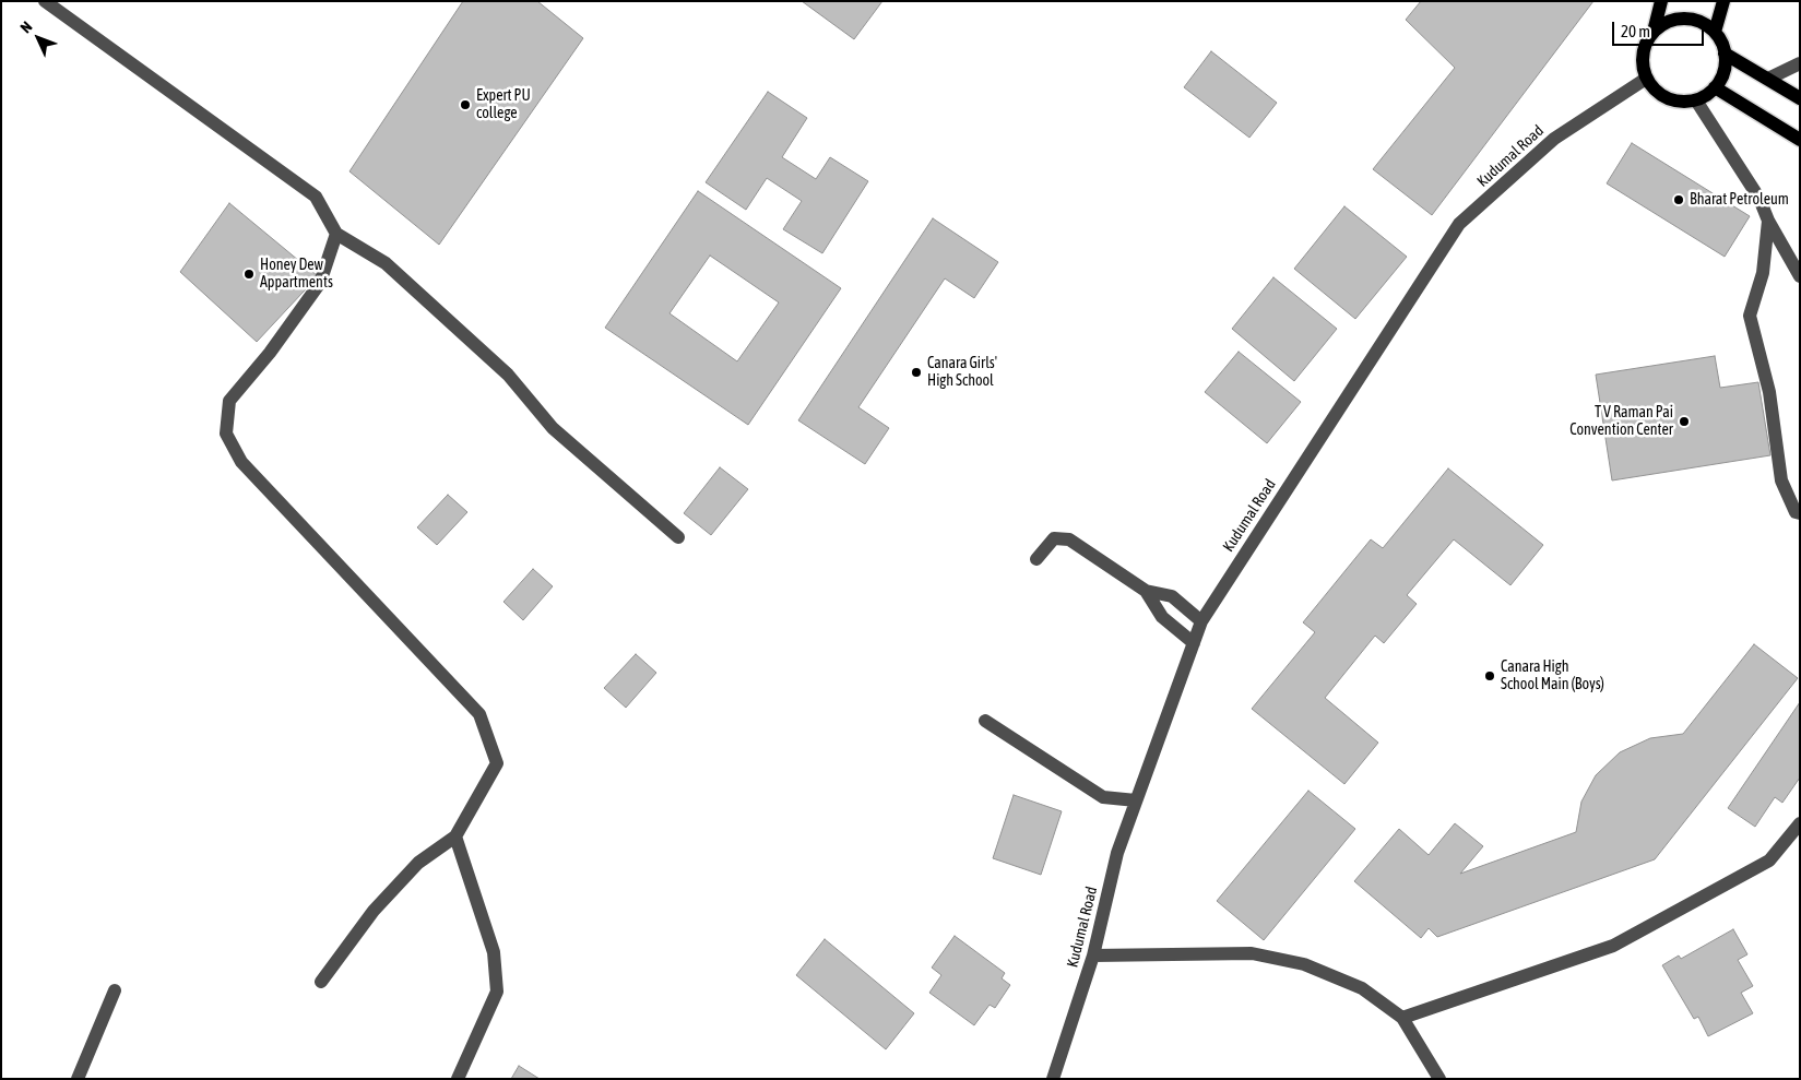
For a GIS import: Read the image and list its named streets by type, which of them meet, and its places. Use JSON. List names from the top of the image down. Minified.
{"streets":{"street":["Kudumal Road"]},"places":["Expert PU college","Bharat Petroleum","Honey Dew Appartments","Canara Girls' High School","T V Raman Pai Convention Center","Canara High School Main (Boys)"],"scale_bar":"20 m","north":"top left"}
